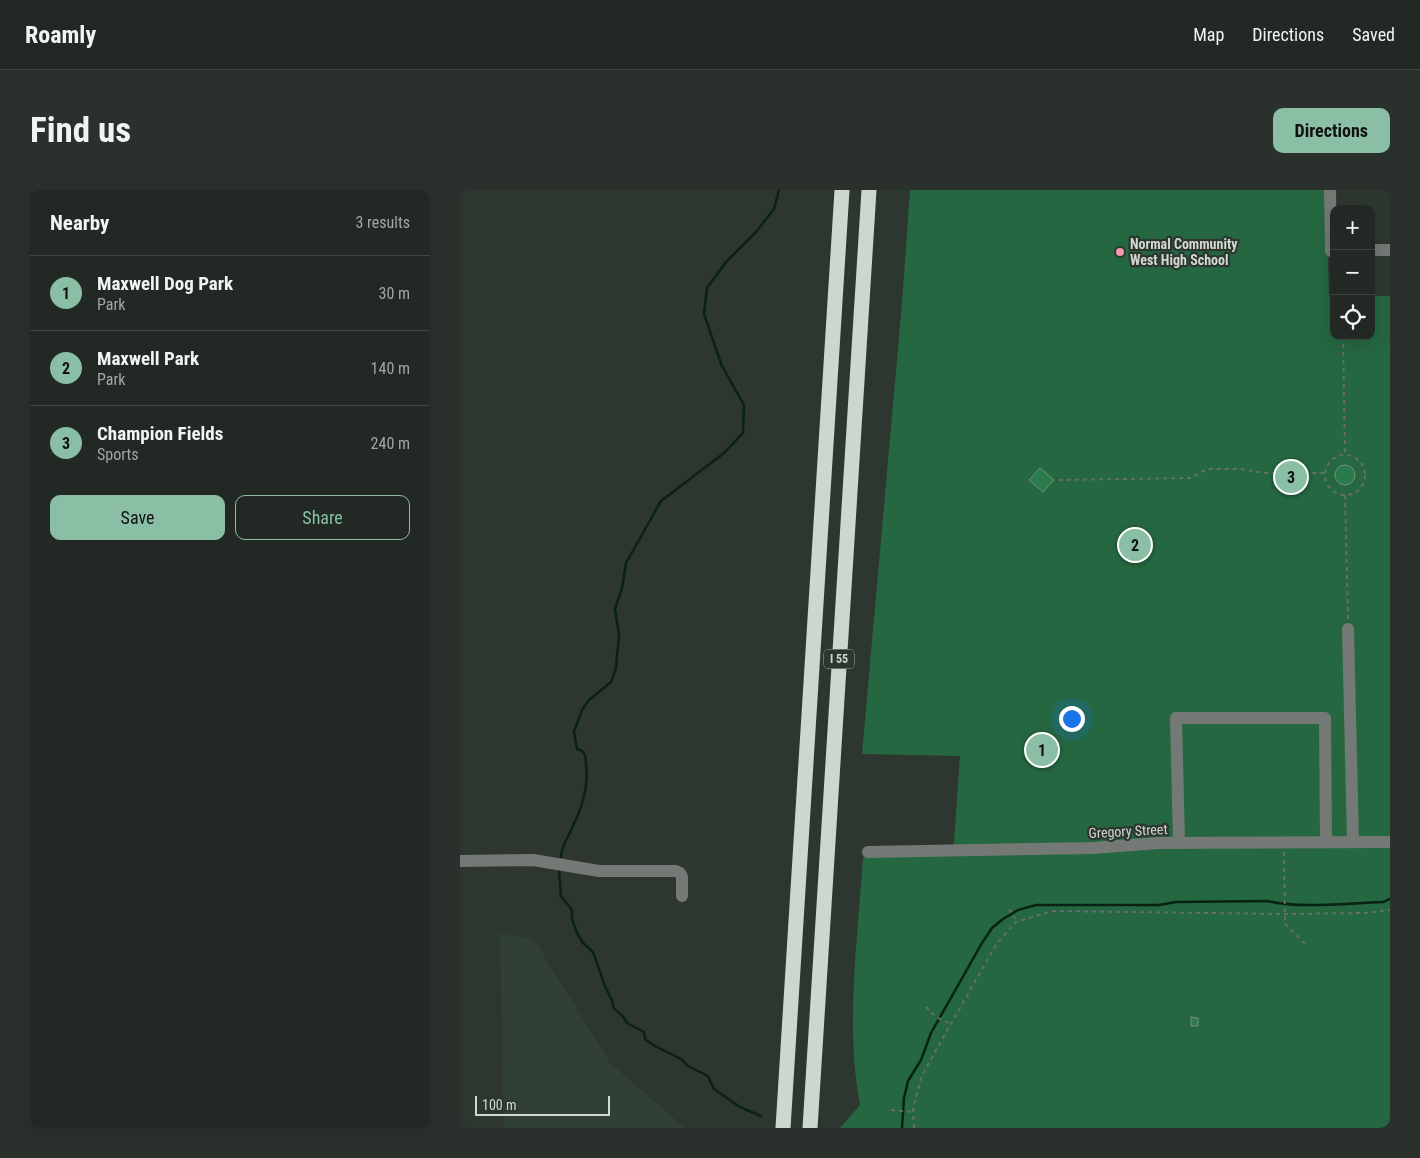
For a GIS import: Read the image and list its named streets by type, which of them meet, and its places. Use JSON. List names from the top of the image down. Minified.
{"streets":{"highway":["I 55"],"street":["Gregory Street"]},"places":["Normal Community West High School"],"scale_bar":"100 m","page":{"header":"Roamly","nav":["Map","Directions","Saved"],"buttons":["Directions",["Save","Share"]],"title":"Find us","heading":["Nearby","3 results"],"map_buttons":["+","−"],"list":[{"mark":"1","name":"Maxwell Dog Park","note":"Park","value":"30 m"},{"mark":"2","name":"Maxwell Park","note":"Park","value":"140 m"},{"mark":"3","name":"Champion Fields","note":"Sports","value":"240 m"}],"pins":["3","2","1"],"scale":"100 m"}}
